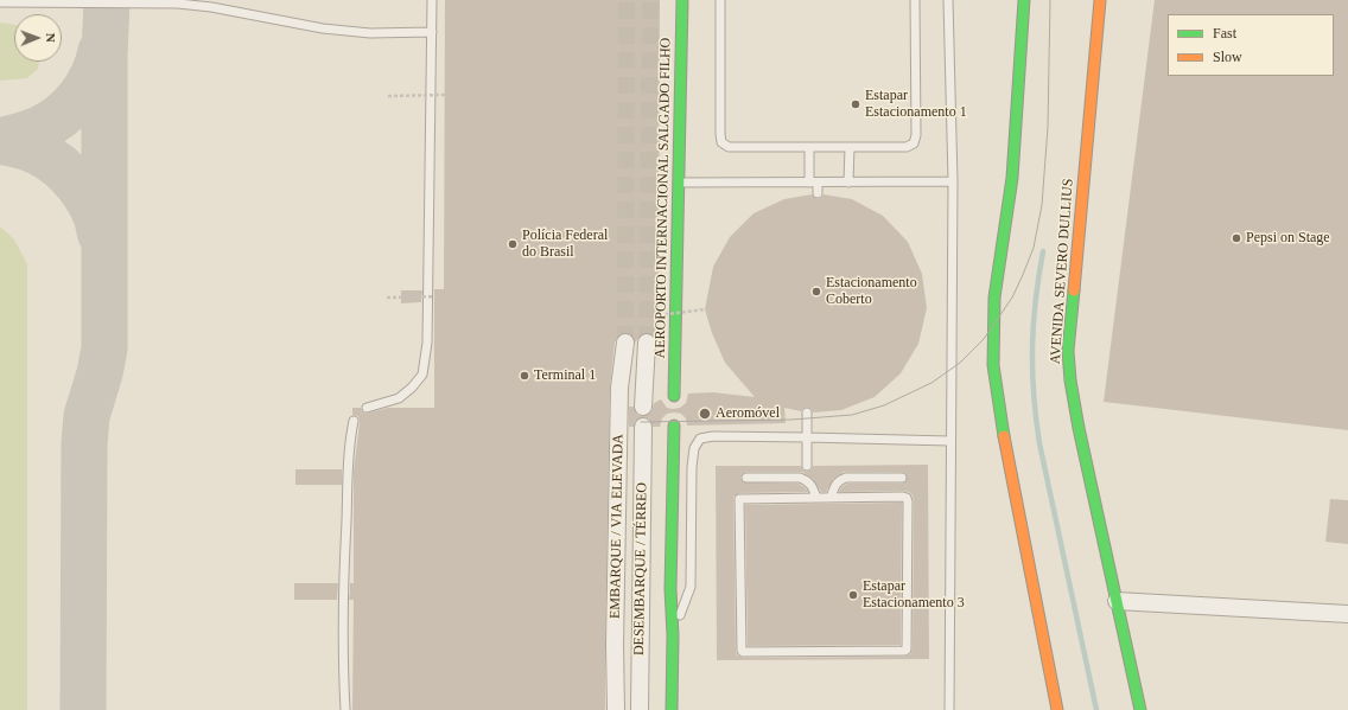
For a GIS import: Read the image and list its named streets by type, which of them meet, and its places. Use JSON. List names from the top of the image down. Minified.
{"streets":{"main road":["AEROPORTO INTERNACIONAL SALGADO FILHO","AVENIDA SEVERO DULLIUS"],"street":["EMBARQUE / VIA ELEVADA","DESEMBARQUE / TÉRREO"]},"places":["Estapar Estacionamento 1","Pepsi on Stage","Polícia Federal do Brasil","Estacionamento Coberto","Terminal 1","Aeromóvel","Estapar Estacionamento 3"],"legend":["Fast","Slow"],"north":"right"}
